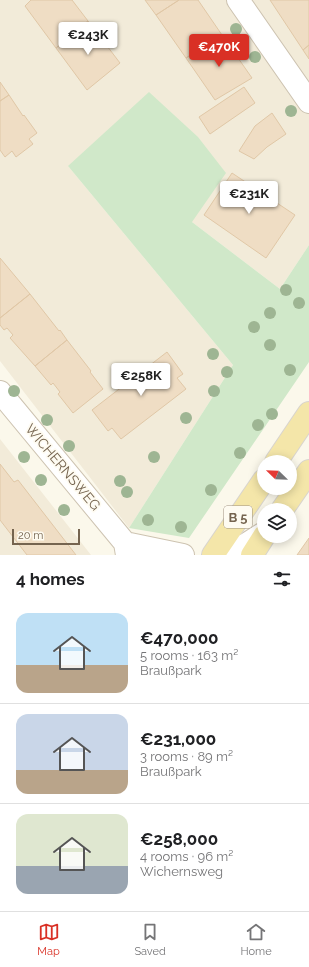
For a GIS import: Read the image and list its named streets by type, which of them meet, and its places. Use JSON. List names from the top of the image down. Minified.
{"streets":{"main road":["B 5"],"street":["WICHERNSWEG"]},"scale_bar":"20 m","north":"top left","page":{"price":["€243K","€470K","€231K","€258K"],"scale":"20 m","heading":"4 homes","list":[{"name":"€470,000","note":"5 rooms · 163 m² · Braußpark"},{"name":"€231,000","note":"3 rooms · 89 m² · Braußpark"},{"name":"€258,000","note":"4 rooms · 96 m² · Wichernsweg"}],"tabs":["Map","Saved","Home"]}}
